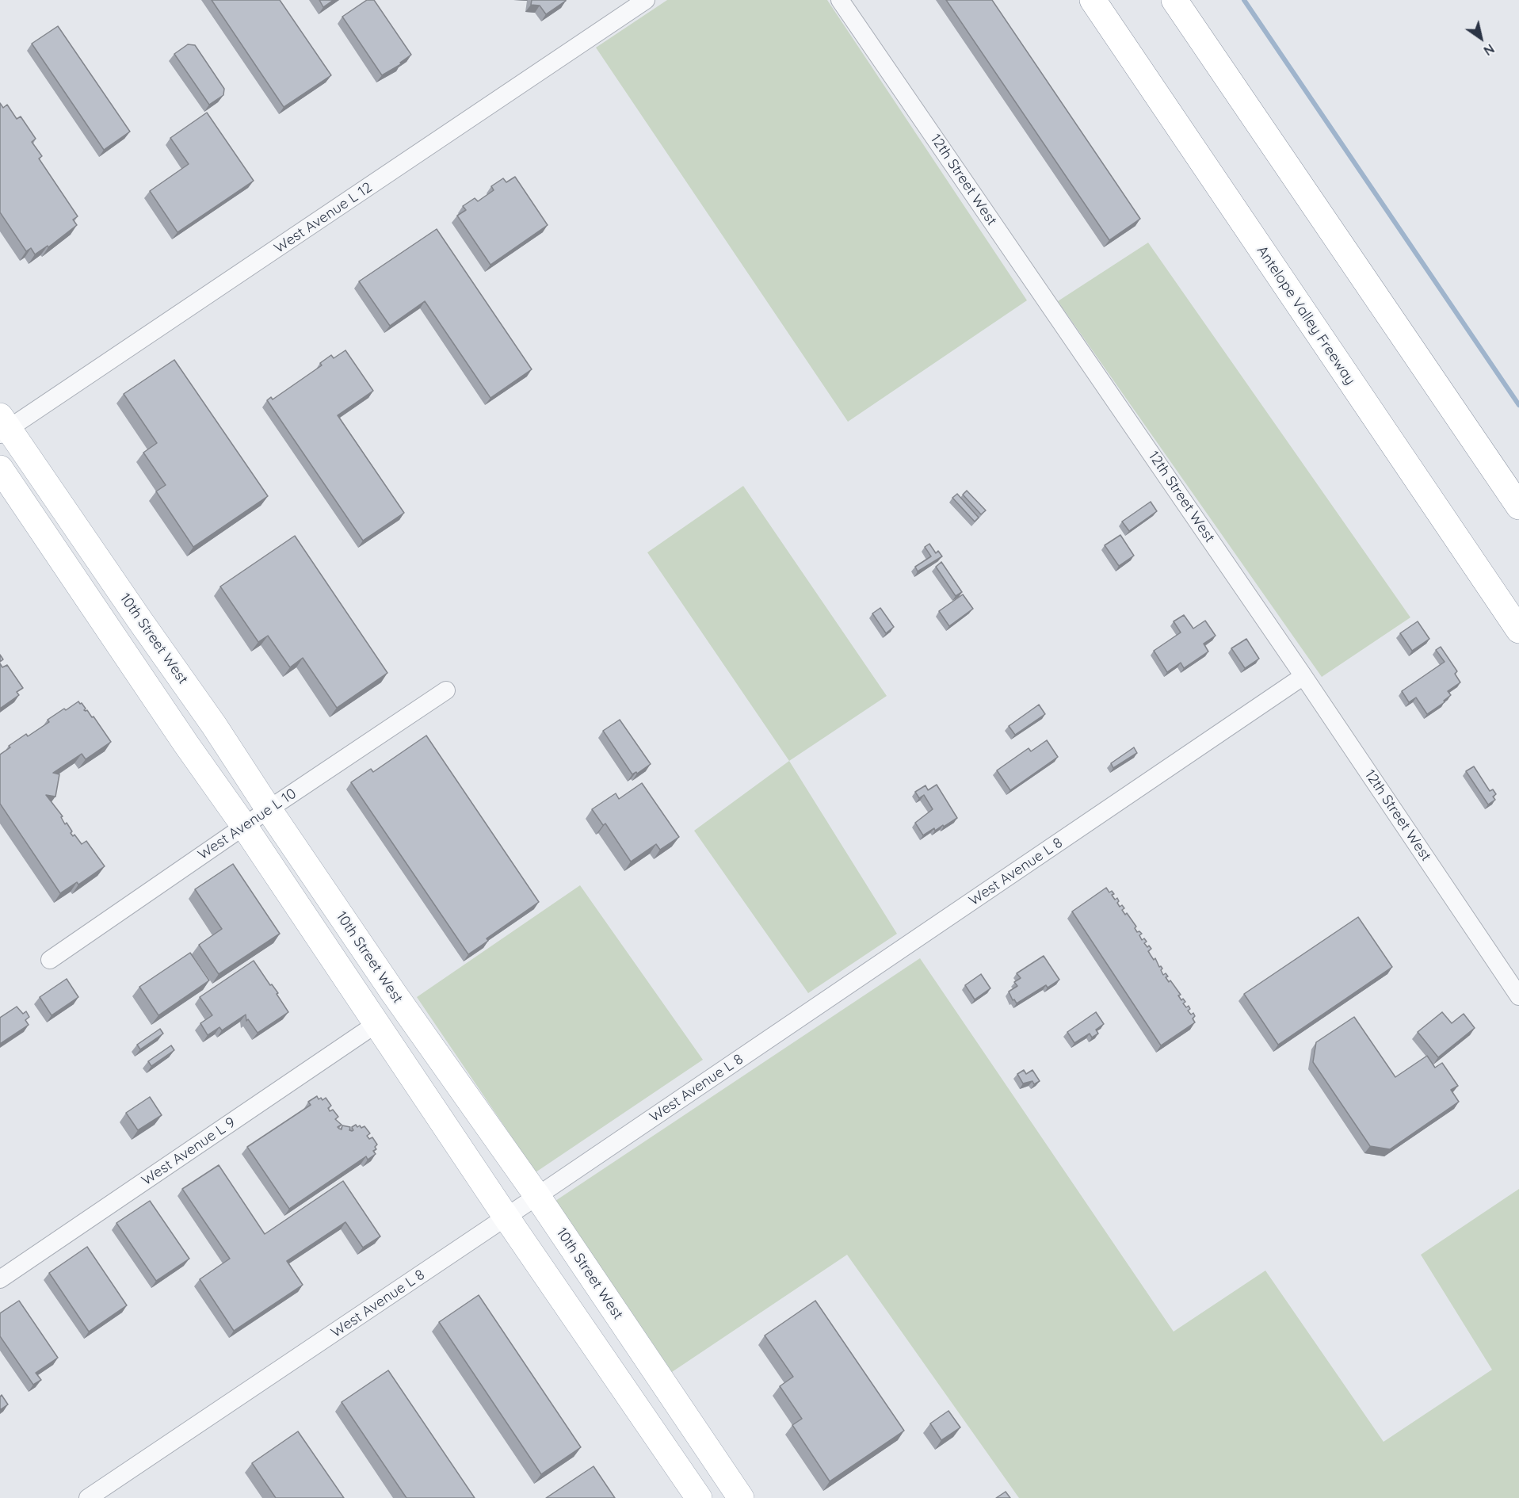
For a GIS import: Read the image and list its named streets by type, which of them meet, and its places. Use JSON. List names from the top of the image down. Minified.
{"streets":{"main road":["Antelope Valley Freeway","10th Street West"],"street":["12th Street West","West Avenue L 12","West Avenue L 10","West Avenue L 8","West Avenue L 9"]},"crossings":[["12th Street West","West Avenue L 8"],["West Avenue L 12","10th Street West"],["10th Street West","West Avenue L 10"],["10th Street West","West Avenue L 8"]],"north":"bottom right"}
